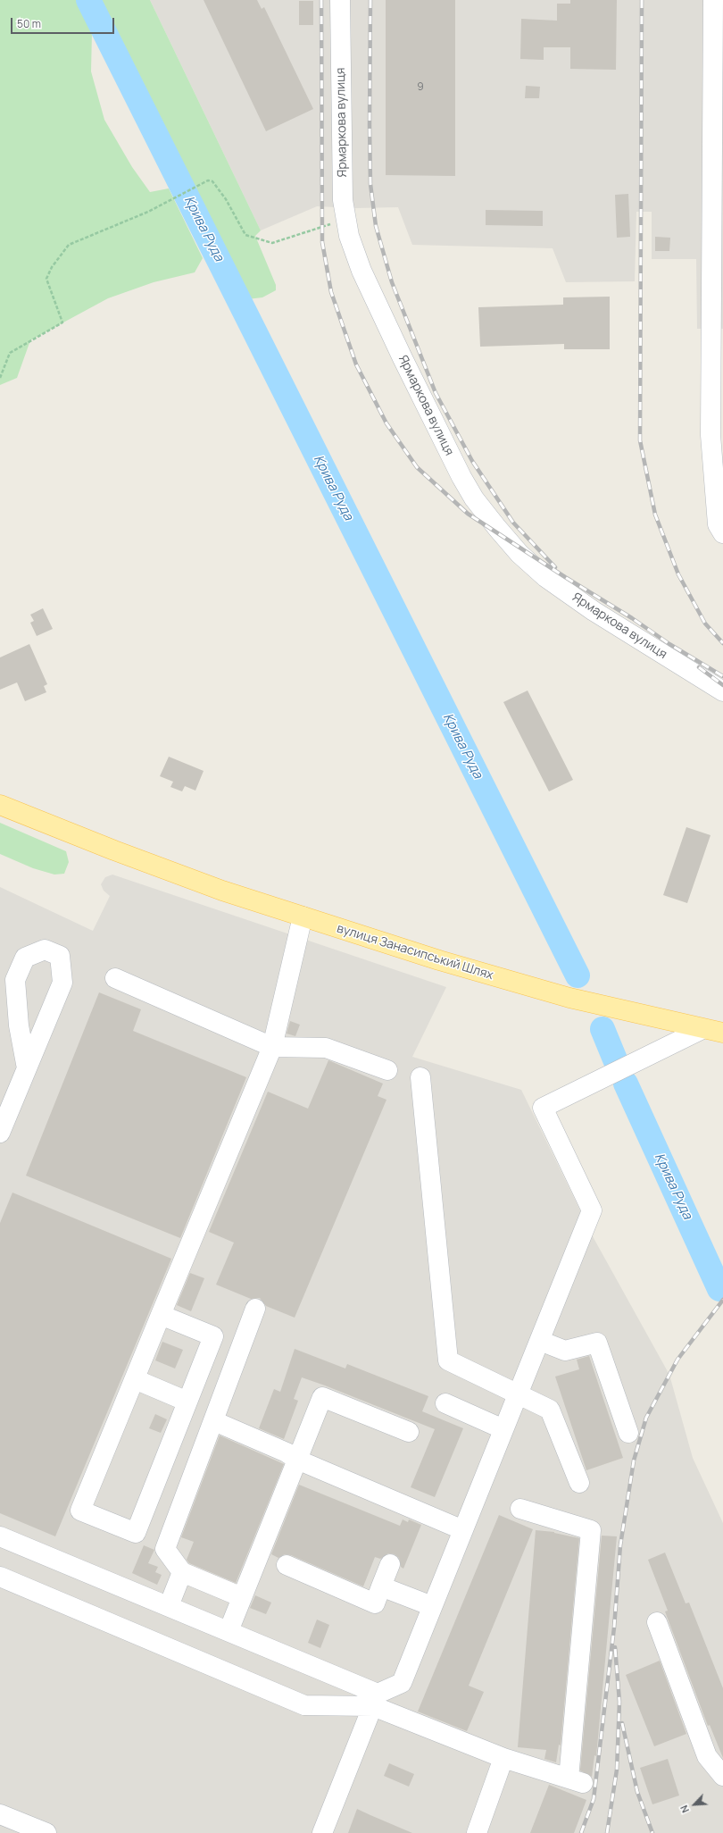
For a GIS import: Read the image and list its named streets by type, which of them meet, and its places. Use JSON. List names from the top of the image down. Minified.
{"streets":{"main road":["вулиця Занасипський Шлях"],"street":["Ярмаркова вулиця"]},"water":["Крива Руда"],"house_numbers":["9"],"scale_bar":"50 m","north":"bottom left"}
